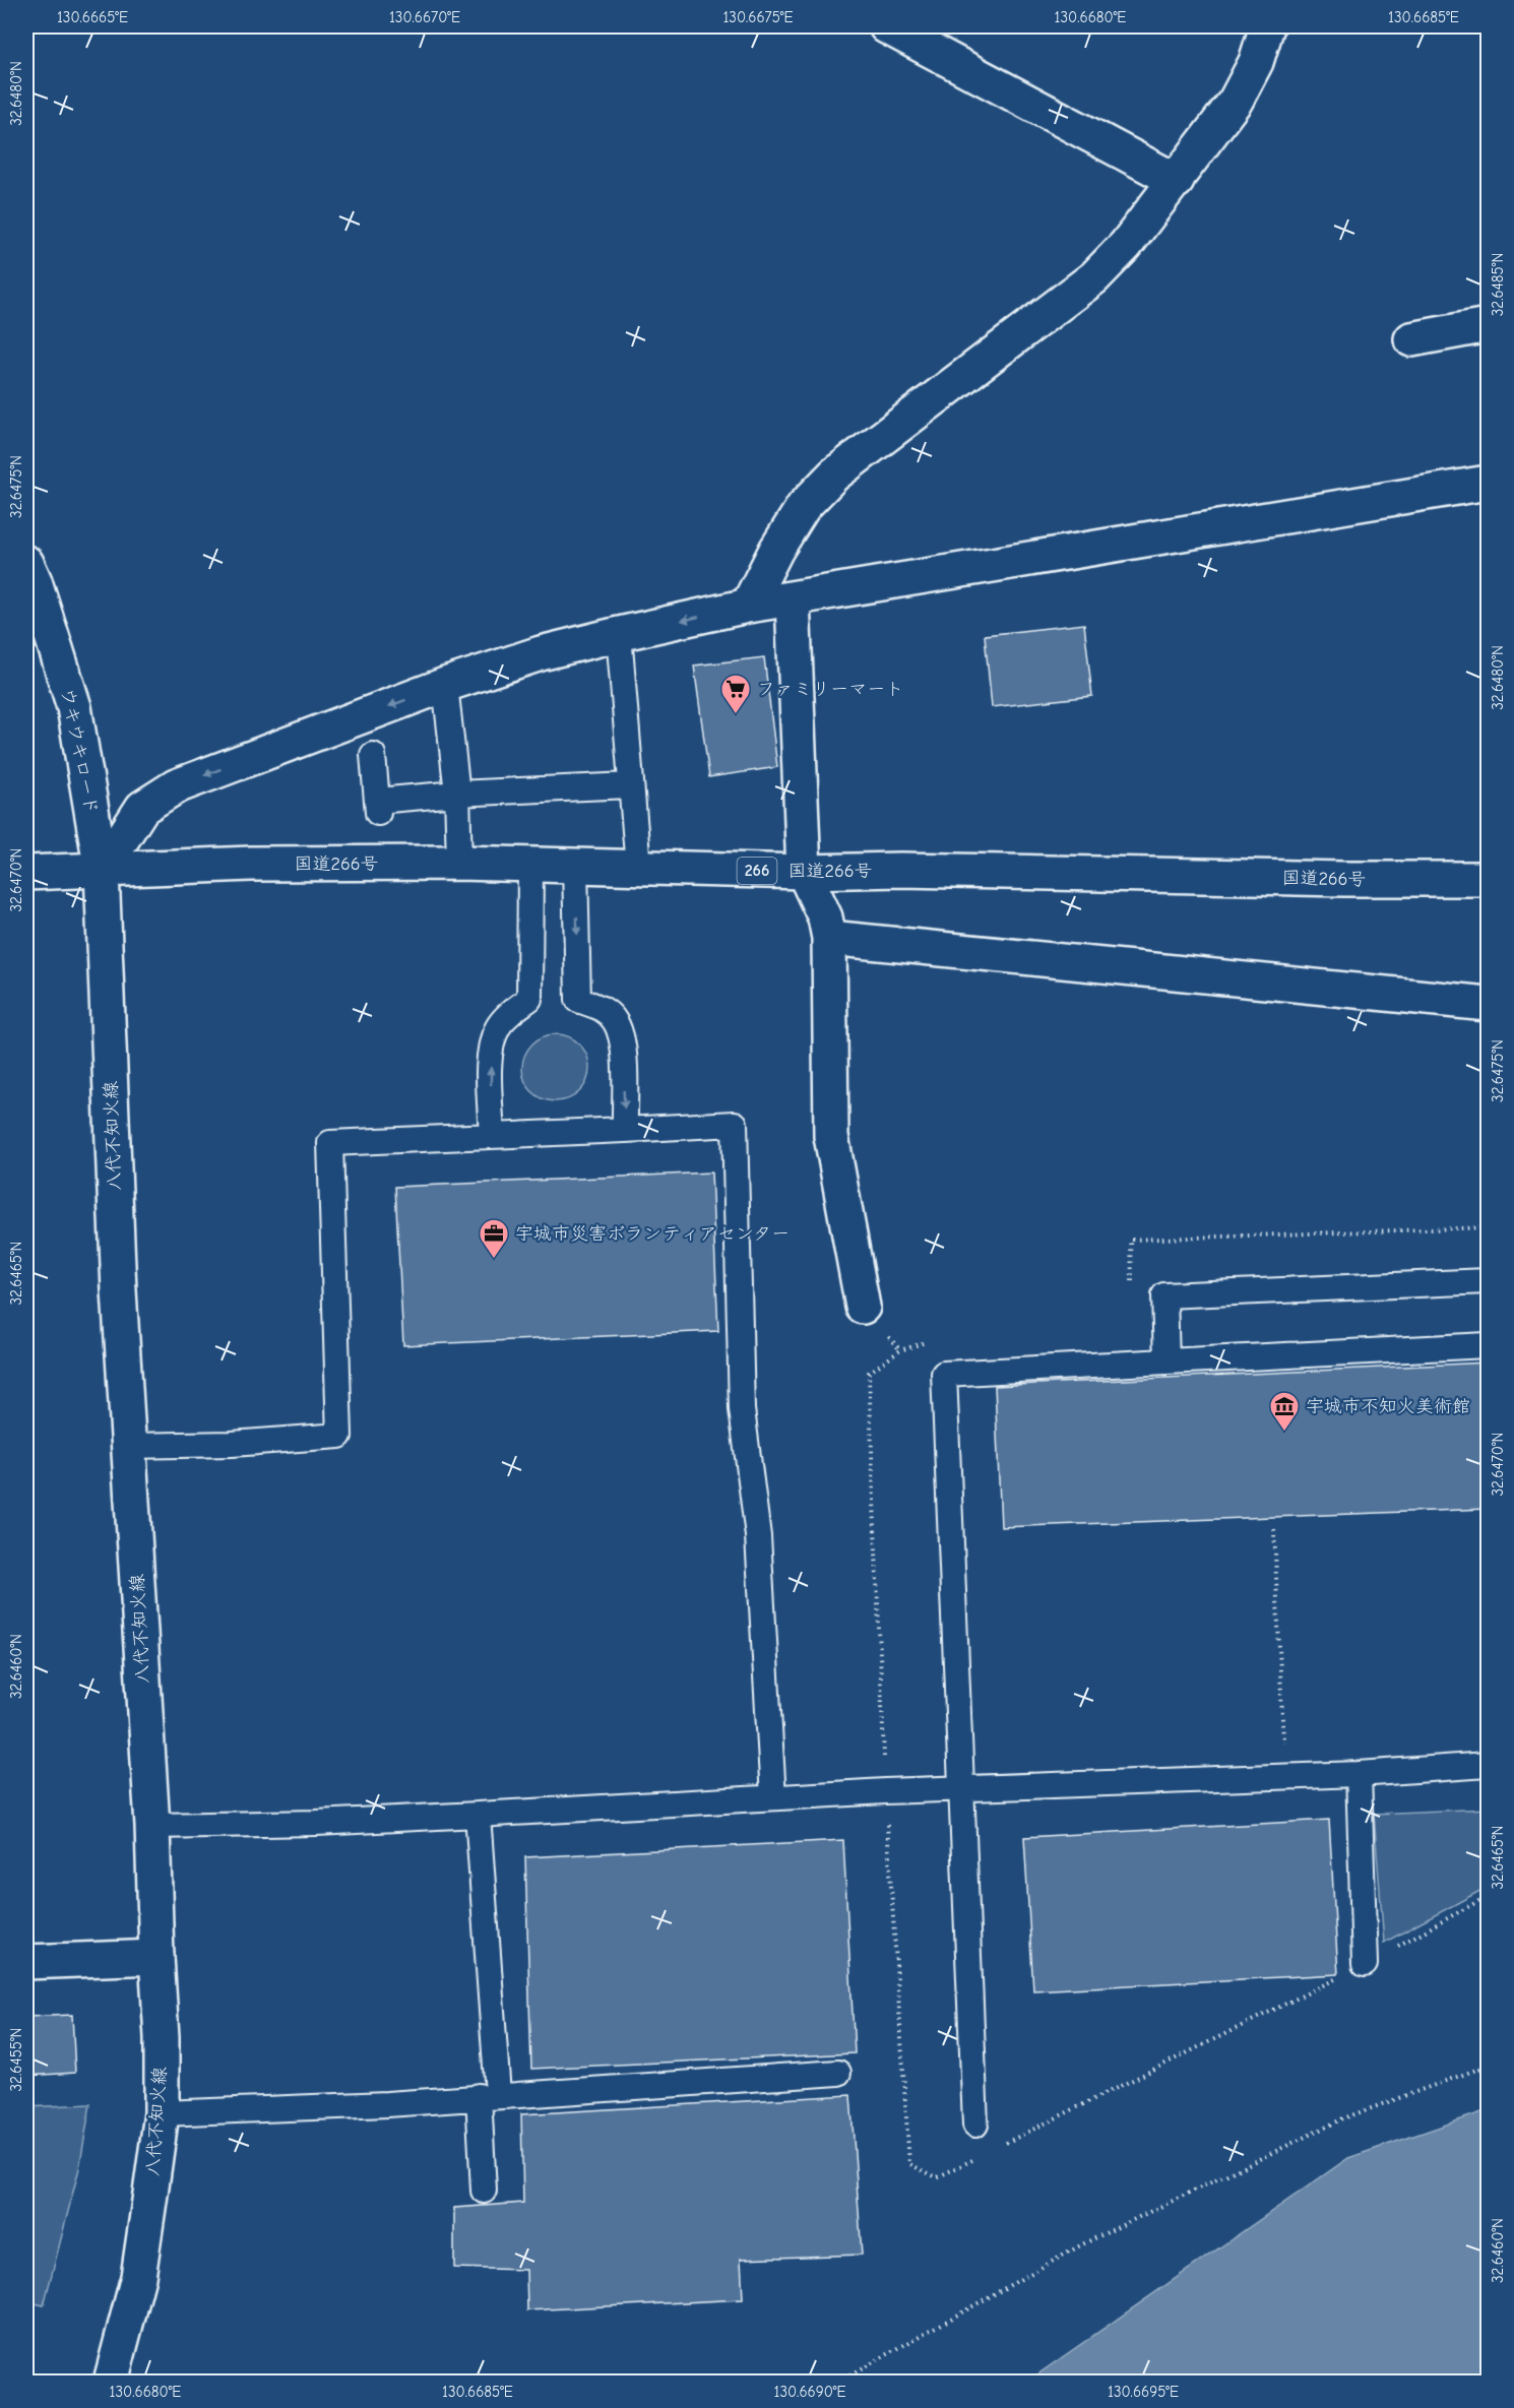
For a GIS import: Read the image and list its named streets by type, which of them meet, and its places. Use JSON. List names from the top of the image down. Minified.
{"streets":{"main road":["ウキウキロード","国道266号","266","八代不知火線"]},"crossings":[["ウキウキロード","国道266号"],["ウキウキロード","八代不知火線"],["国道266号","八代不知火線"]],"places":{"supermarket":["ファミリーマート"],"office":["宇城市災害ボランティアセンター"],"museum":["宇城市不知火美術館"]},"coordinates":["130.6665°E","130.6670°E","130.6675°E","130.6680°E","130.6685°E","32.6480°N","32.6485°N","32.6475°N","32.6470°N","32.6465°N","32.6460°N","32.6455°N","130.6690°E","130.6695°E"]}
